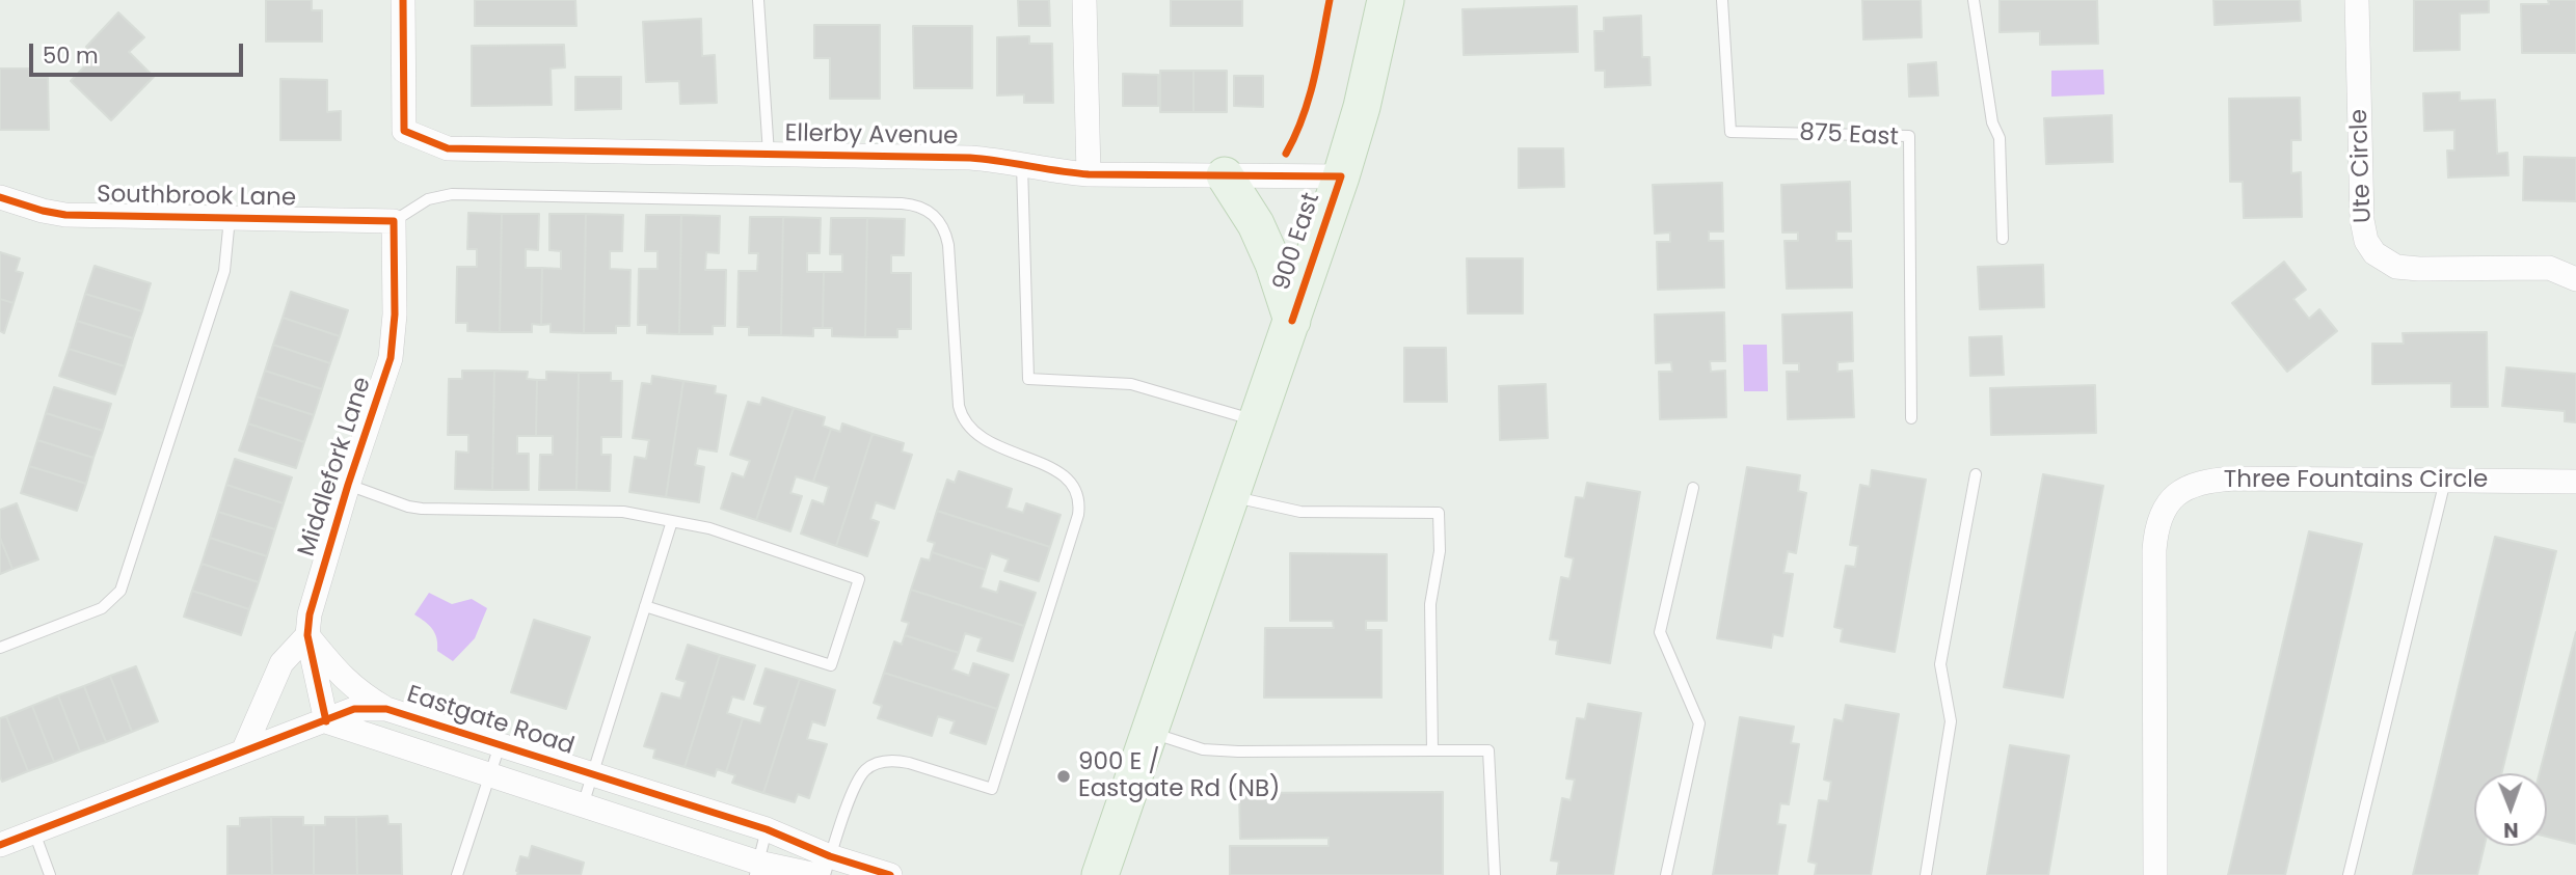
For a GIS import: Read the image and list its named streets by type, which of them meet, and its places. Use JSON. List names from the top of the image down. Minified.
{"streets":{"main road":["900 East"],"street":["Ellerby Avenue","Ute Circle","Southbrook Lane","Middlefork Lane","Three Fountains Circle","Eastgate Road"],"lane":["875 East"]},"crossings":[["Ellerby Avenue","900 East"],["Southbrook Lane","Middlefork Lane"],["Middlefork Lane","Eastgate Road"]],"places":["900 E / Eastgate Rd (NB)"],"scale_bar":"50 m","north":"bottom"}
